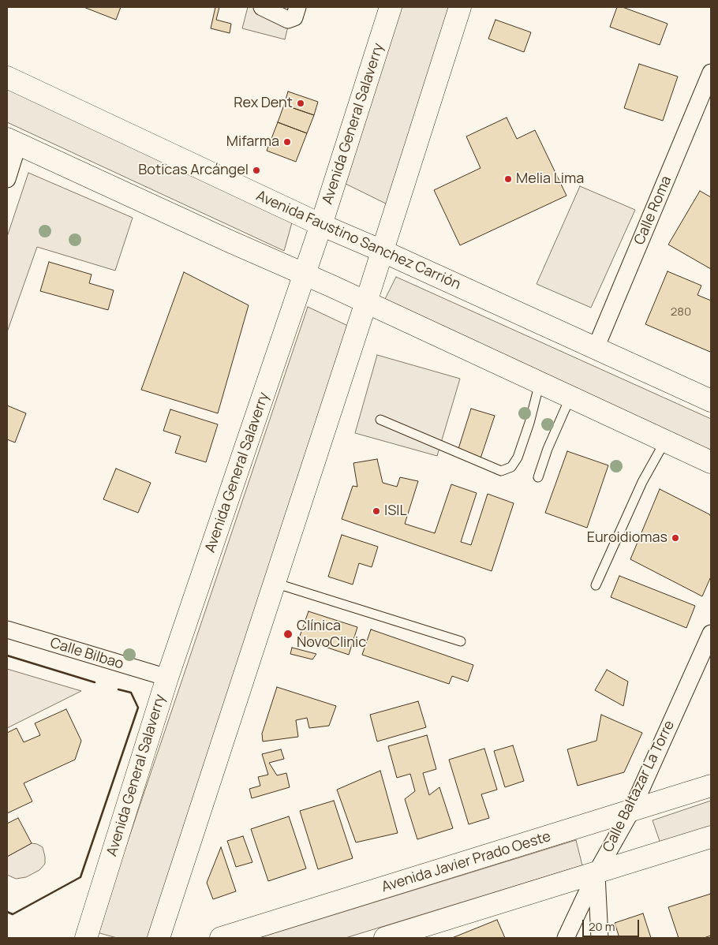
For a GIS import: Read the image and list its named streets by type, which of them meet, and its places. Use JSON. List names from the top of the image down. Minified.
{"streets":{"main road":["Avenida General Salaverry","Avenida Faustino Sanchez Carrión","Avenida Javier Prado Oeste"],"street":["Calle Roma","Calle Bilbao","Calle Baltazar La Torre"]},"crossings":[["Avenida General Salaverry","Avenida Faustino Sanchez Carrión"],["Avenida General Salaverry","Calle Bilbao"],["Calle Roma","Avenida Faustino Sanchez Carrión"],["Calle Baltazar La Torre","Avenida Javier Prado Oeste"]],"places":["Rex Dent","Mifarma","Boticas Arcángel","Melia Lima","ISIL","Euroidiomas","Clínica NovoClinic"],"house_numbers":["280"],"scale_bar":"20 m"}
